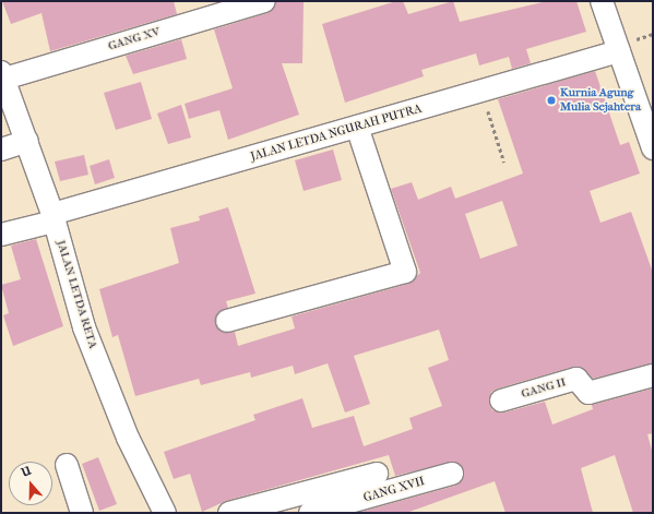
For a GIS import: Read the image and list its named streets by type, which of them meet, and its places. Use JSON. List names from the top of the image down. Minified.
{"streets":{"street":["GANG XV","JALAN LETDA NGURAH PUTRA","JALAN LETDA RETA","GANG II","GANG XVII"]},"crossings":[["GANG XV","JALAN LETDA RETA"],["JALAN LETDA NGURAH PUTRA","JALAN LETDA RETA"]],"places":["Kurnia Agung Mulia Sejahtera"],"north":"top"}
